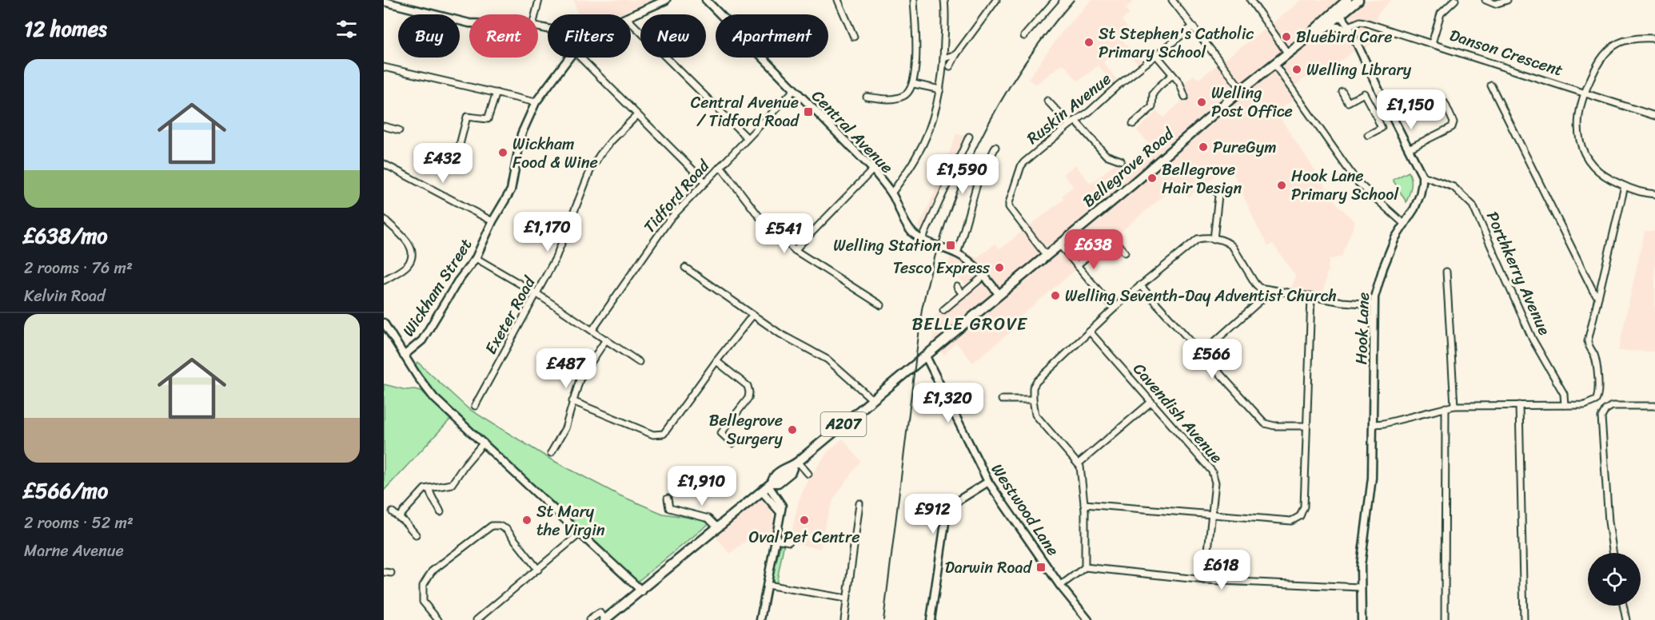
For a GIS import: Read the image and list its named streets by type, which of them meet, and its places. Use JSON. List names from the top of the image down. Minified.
{"streets":{"main road":["Bellegrove Road","A207"],"street":["Danson Crescent","Ruskin Avenue","Central Avenue","Tidford Road","Porthkerry Avenue","Wickham Street","Exeter Road","Hook Lane","Cavendish Avenue","Westwood Lane"]},"crossings":[["Ruskin Avenue","Bellegrove Road"],["Central Avenue","Bellegrove Road"],["Central Avenue","Tidford Road"],["Bellegrove Road","Wickham Street"],["Bellegrove Road","A207"],["Bellegrove Road","Westwood Lane"],["Porthkerry Avenue","Hook Lane"]],"districts":["BELLE GROVE"],"places":{"other":["Bluebird Care","St Stephen's Catholic Primary School","Welling Library","Welling Post Office","PureGym","Wickham Food & Wine","Bellegrove Hair Design","Hook Lane Primary School","Tesco Express","Welling Seventh-Day Adventist Church","Bellegrove Surgery","St Mary the Virgin","Oval Pet Centre"],"transit":["Central Avenue / Tidford Road","Welling Station","Darwin Road"]},"page":{"heading":"12 homes","chip":["Buy","Rent","Filters","New","Apartment"],"list":[{"name":"£638/mo","note":"2 rooms · 76 m² · Kelvin Road"},{"name":"£566/mo","note":"2 rooms · 52 m² · Marne Avenue"}],"price":["£1,150","£432","£1,590","£1,170","£541","£638","£566","£487","£1,320","£1,910","£912","£618"]}}
